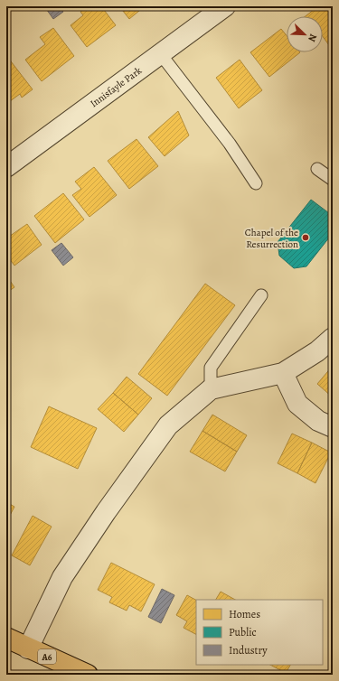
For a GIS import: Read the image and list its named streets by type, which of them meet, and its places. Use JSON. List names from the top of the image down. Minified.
{"streets":{"main road":["A6"],"street":["Innisfayle Park"]},"places":["Chapel of the Resurrection"],"legend":["Homes","Public","Industry"],"north":"bottom right"}
